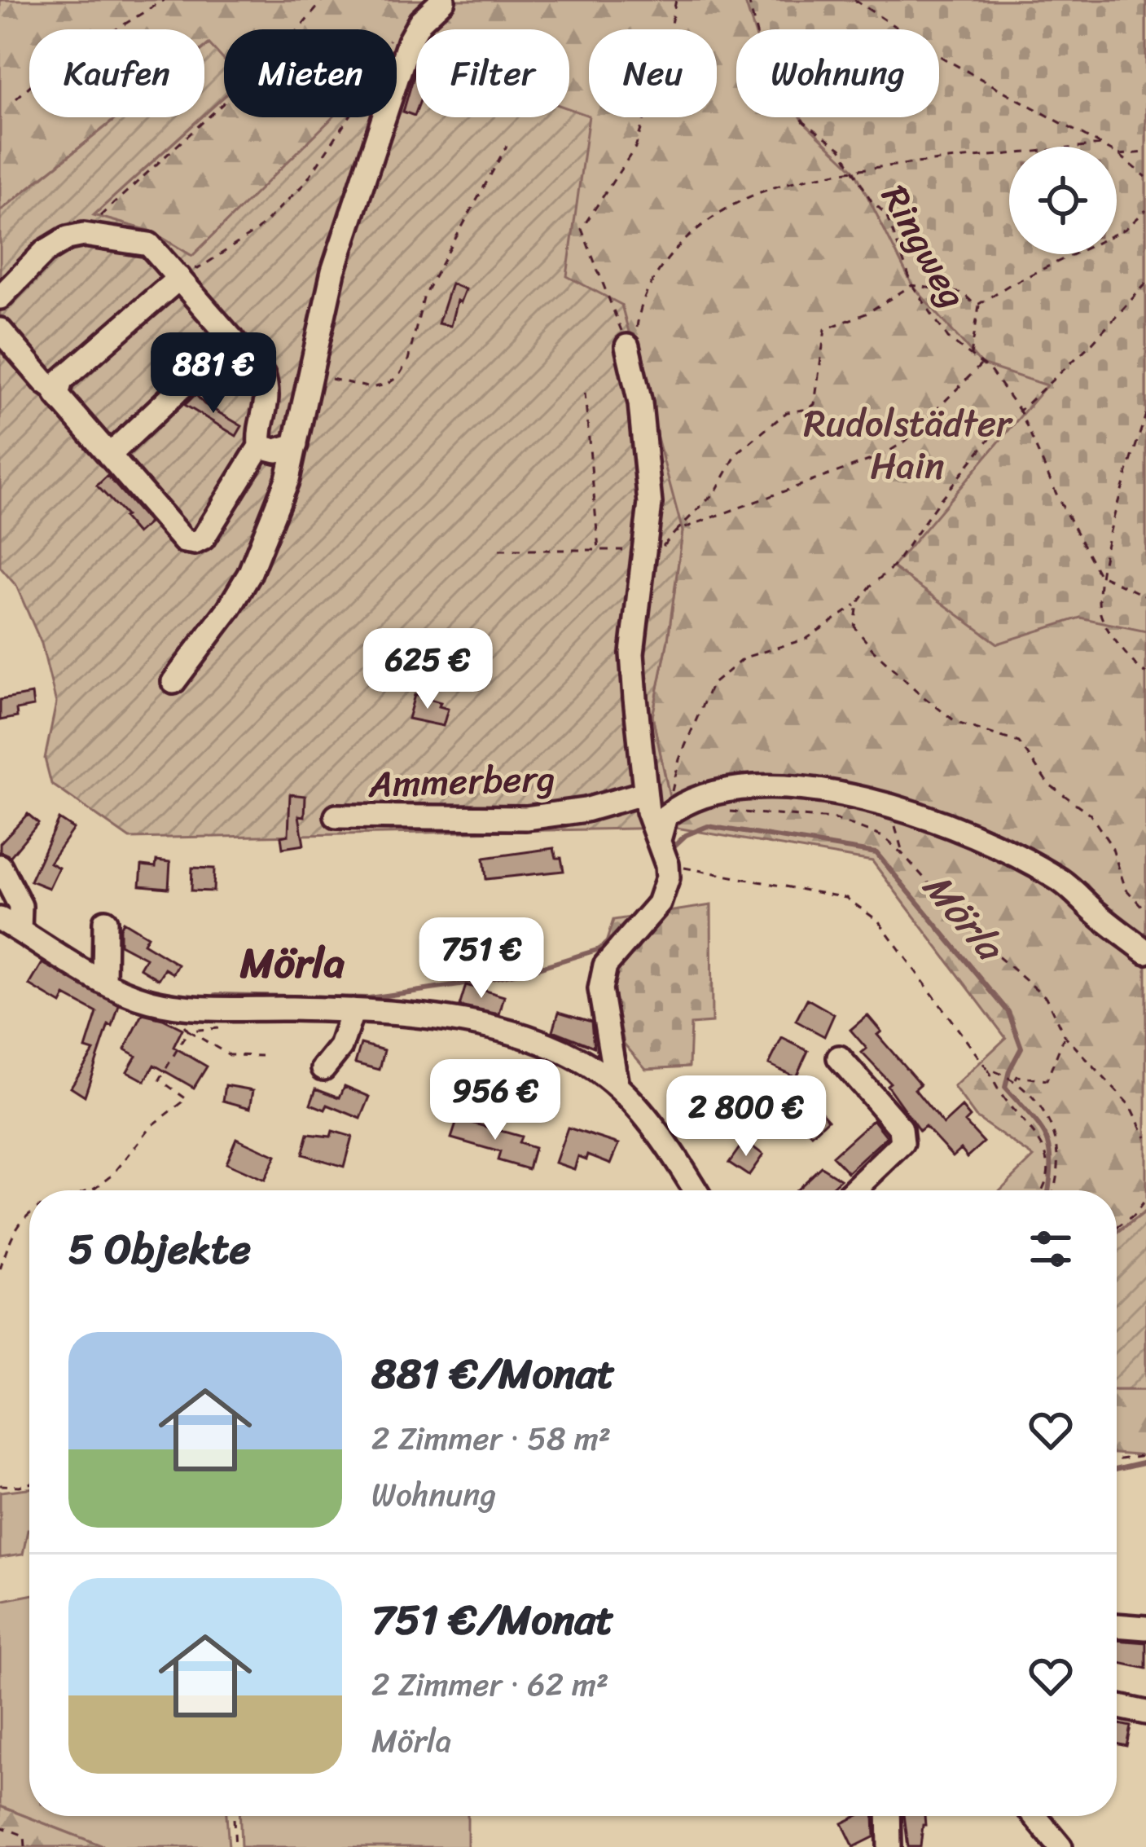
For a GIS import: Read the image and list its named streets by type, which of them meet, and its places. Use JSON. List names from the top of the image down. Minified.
{"streets":{"street":["Ammerberg"],"path":["Ringweg"]},"districts":["Mörla"],"water":["Mörla"],"parks":["Rudolstädter Hain"],"page":{"chip":["Kaufen","Mieten","Filter","Neu","Wohnung"],"price":["881 €","625 €","751 €","956 €","2 800 €"],"heading":"5 Objekte","list":[{"name":"881 €/Monat","note":"2 Zimmer · 58 m² · Wohnung"},{"name":"751 €/Monat","note":"2 Zimmer · 62 m² · Mörla"}]}}
